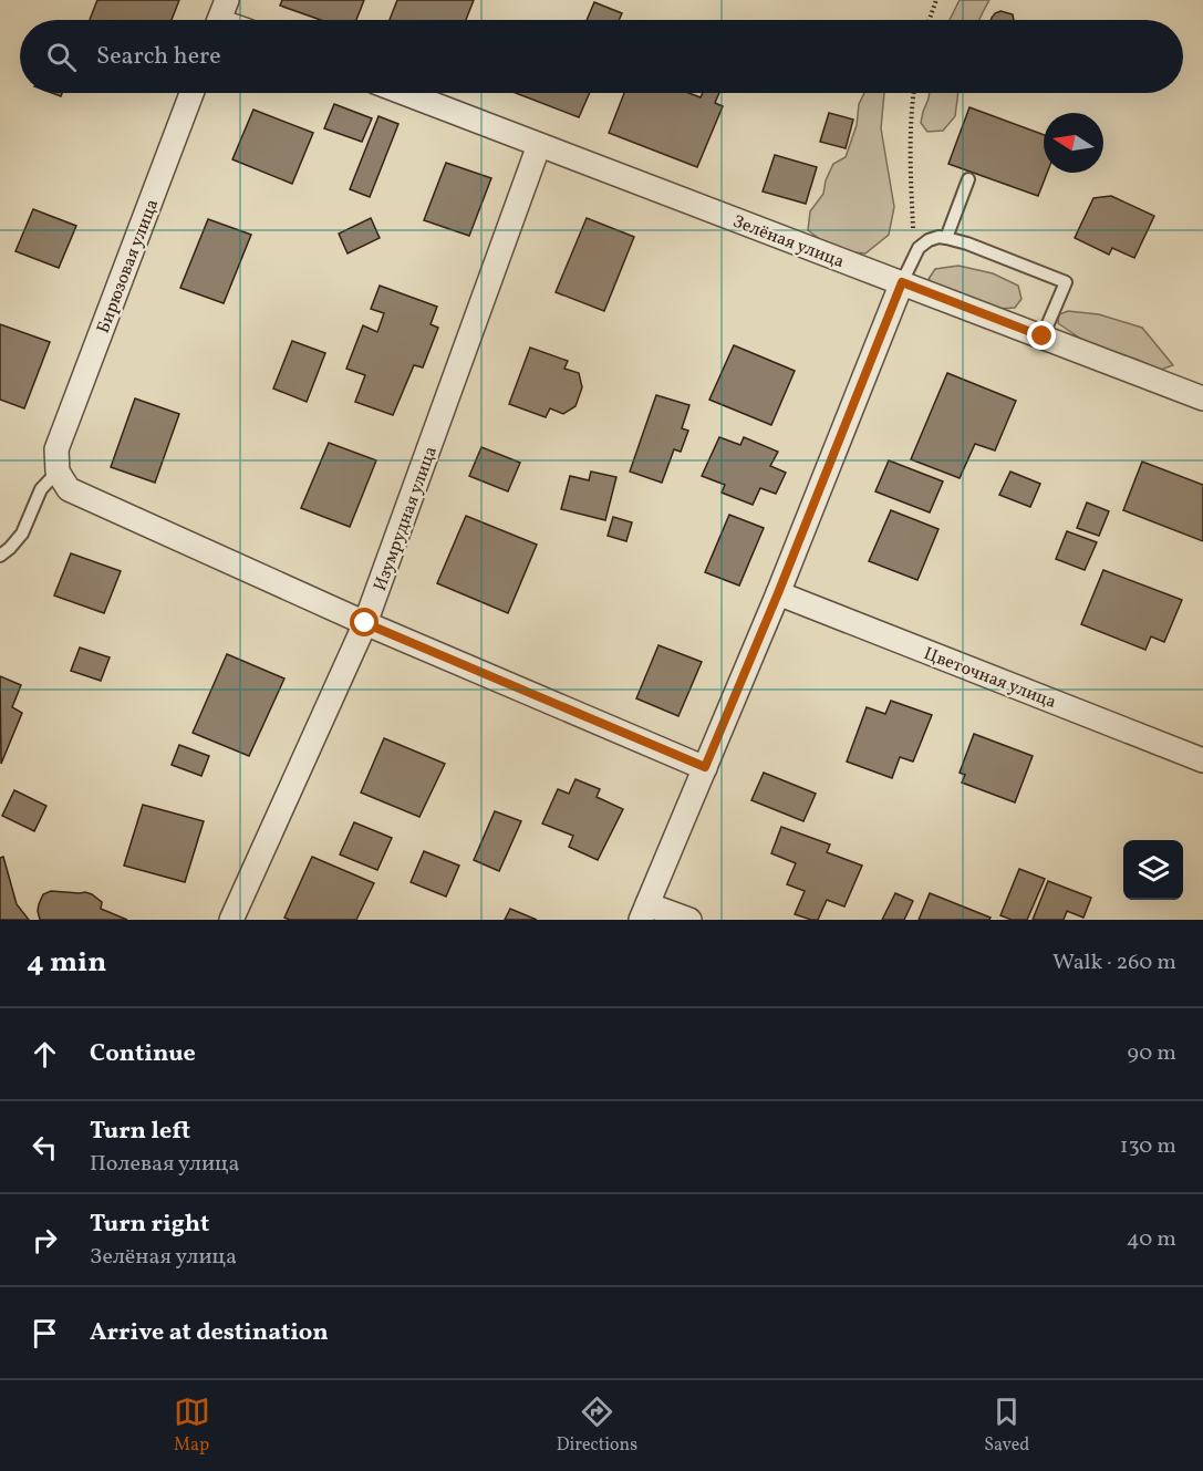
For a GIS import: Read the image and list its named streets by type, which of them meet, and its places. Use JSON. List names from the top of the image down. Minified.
{"streets":{"street":["Зелёная улица","Бирюзовая улица","Изумрудная улица","Цветочная улица"]},"crossings":[["Зелёная улица","Изумрудная улица"]],"north":"left","page":{"search":"Search here","heading":["4 min","Walk · 260 m"],"list":[["Continue","90 m"],["Turn left","Полевая улица","130 m"],["Turn right","Зелёная улица","40 m"],"Arrive at destination"],"nav":["Map","Directions","Saved"]}}
